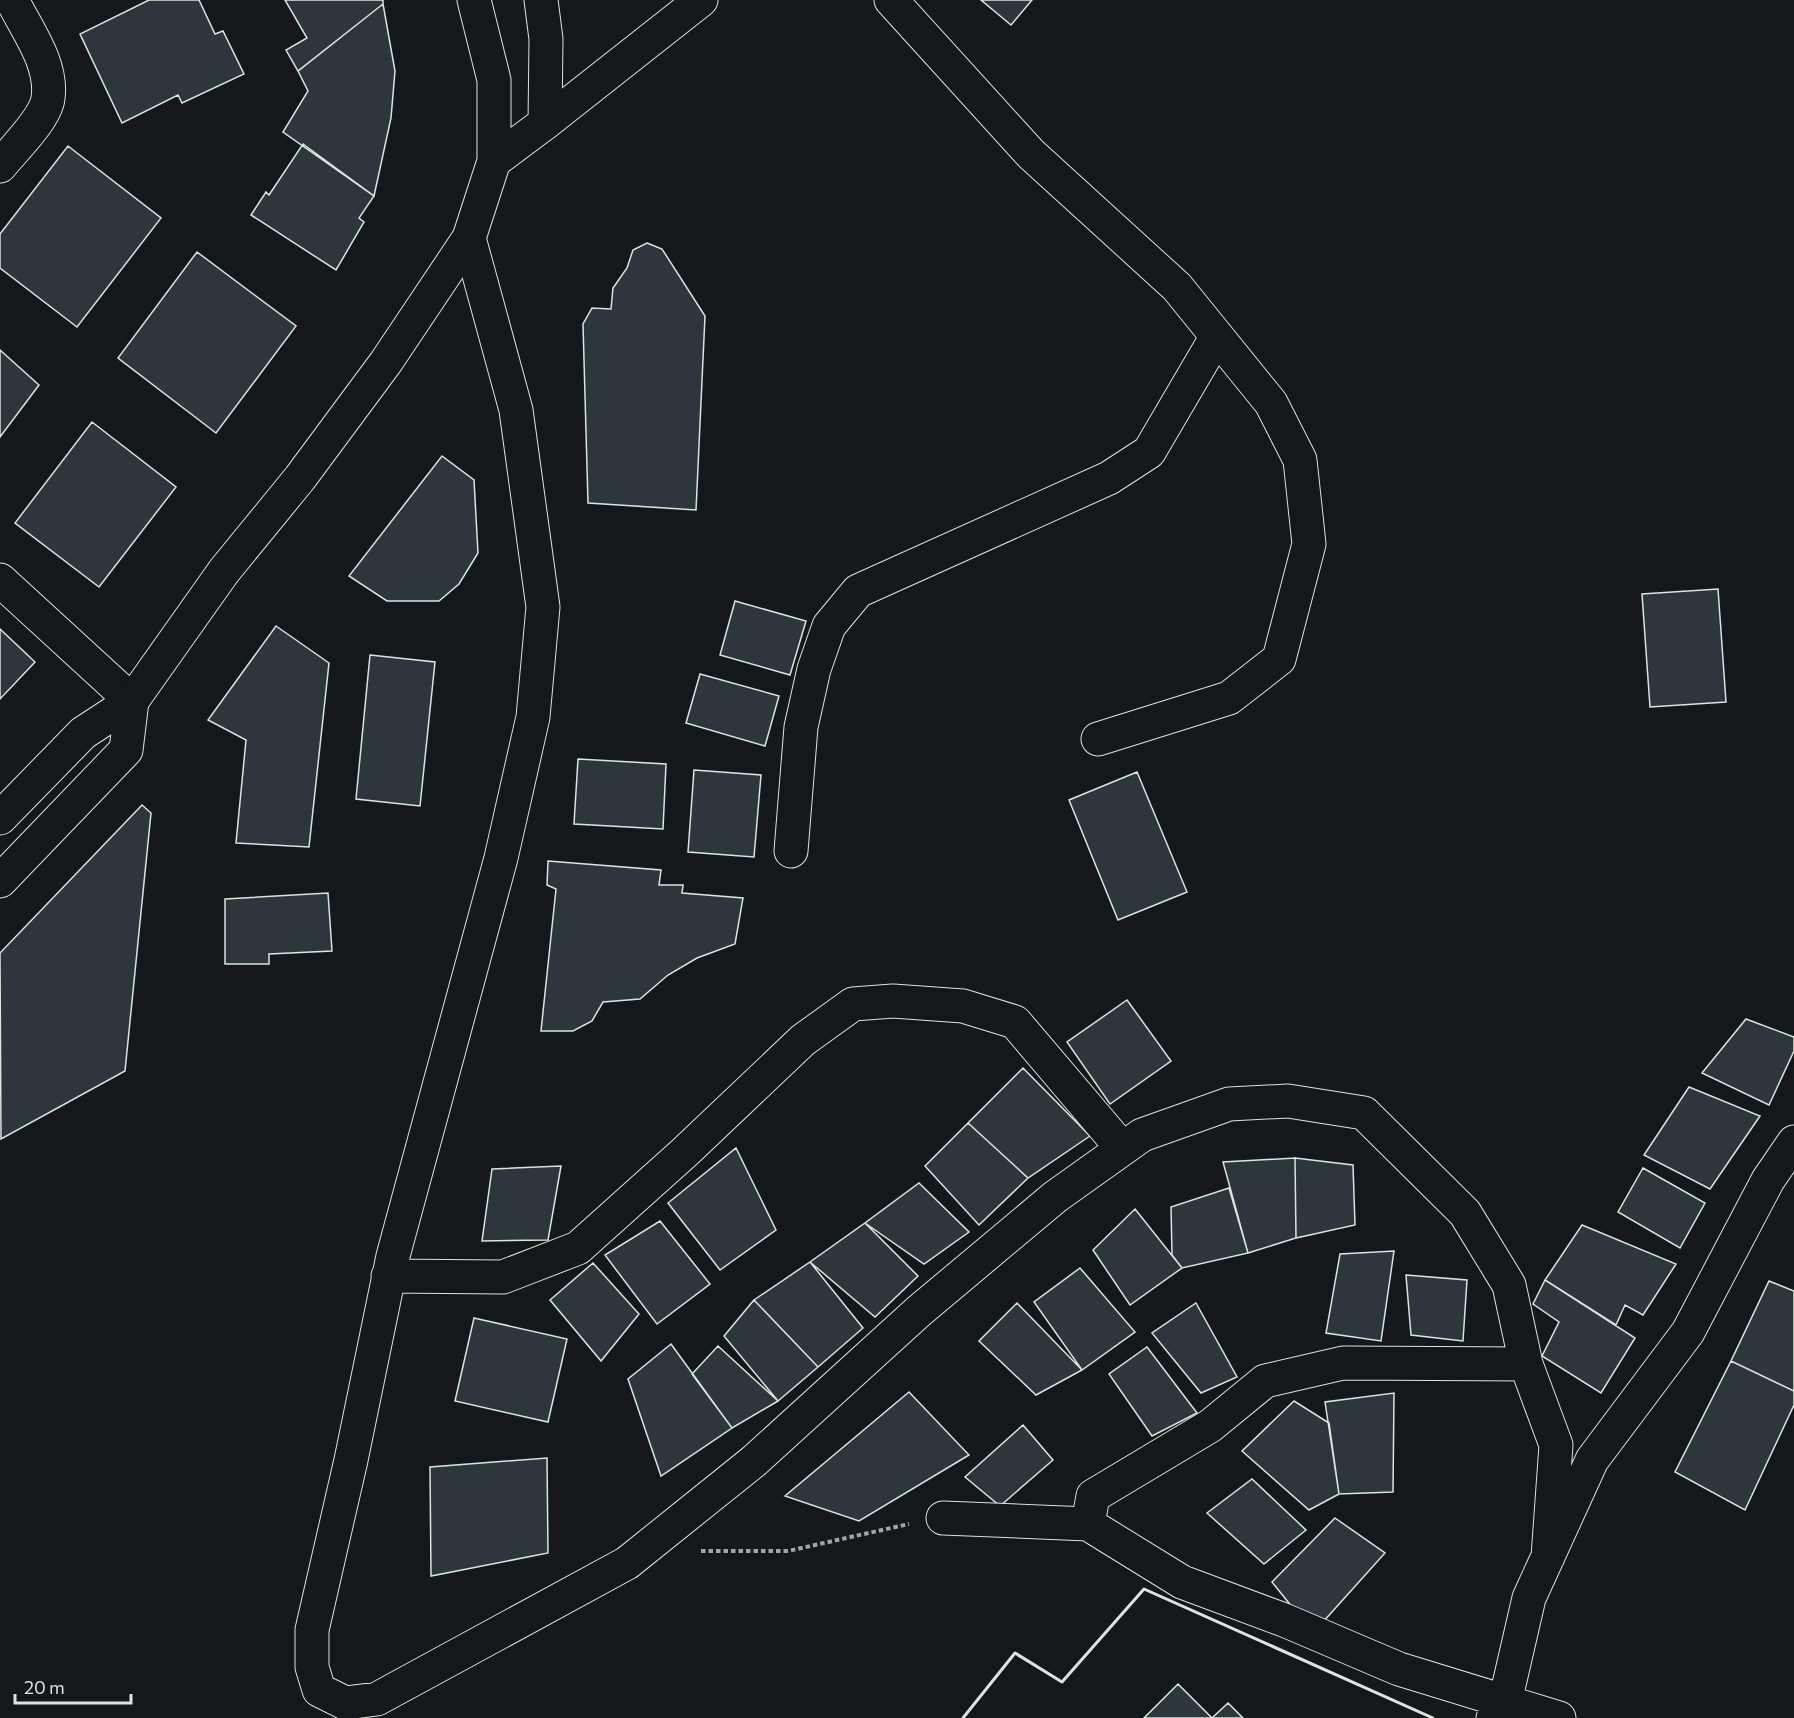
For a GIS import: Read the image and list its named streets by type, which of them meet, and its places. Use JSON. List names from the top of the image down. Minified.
{"scale_bar":"20 m"}
